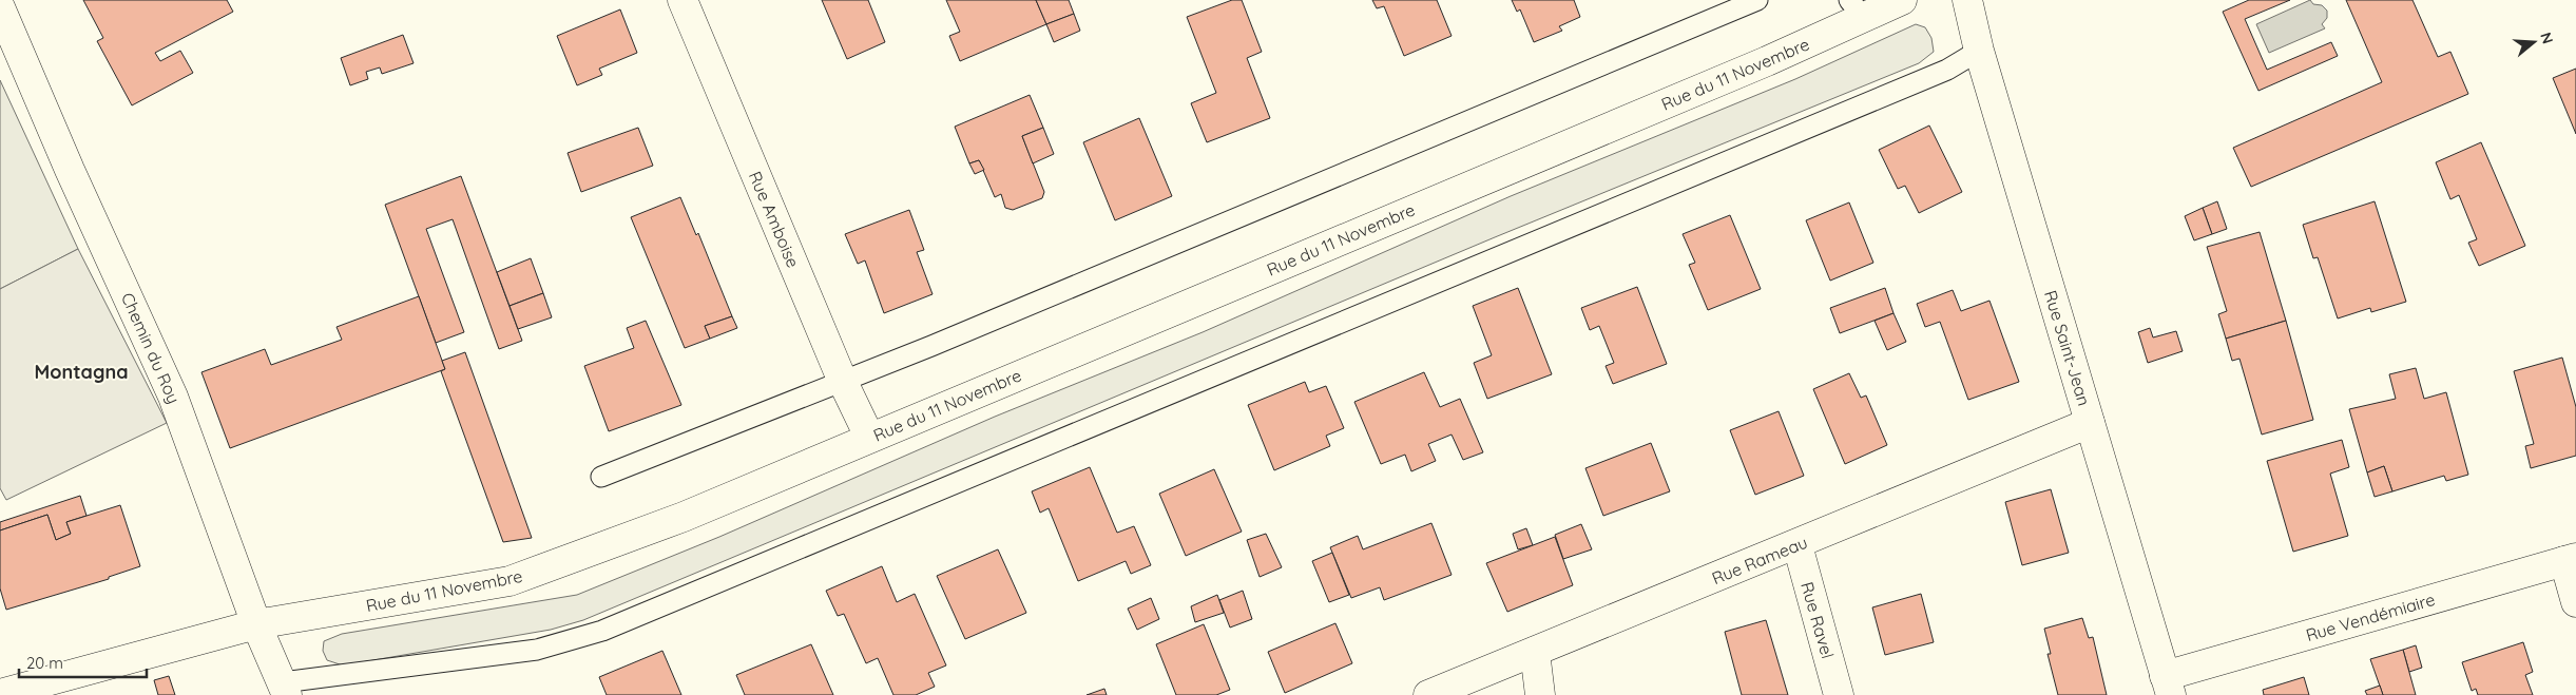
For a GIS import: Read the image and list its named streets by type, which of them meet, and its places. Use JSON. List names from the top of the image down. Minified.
{"streets":{"street":["Rue du 11 Novembre","Rue Amboise","Chemin du Roy","Rue Saint-Jean","Rue Rameau","Rue Vendémiaire","Rue Ravel"]},"crossings":[["Rue du 11 Novembre","Rue Amboise"],["Rue du 11 Novembre","Chemin du Roy"],["Rue Saint-Jean","Rue Rameau"],["Rue Saint-Jean","Rue Vendémiaire"],["Rue Rameau","Rue Ravel"]],"districts":["Montagna"],"scale_bar":"20 m","north":"right"}
